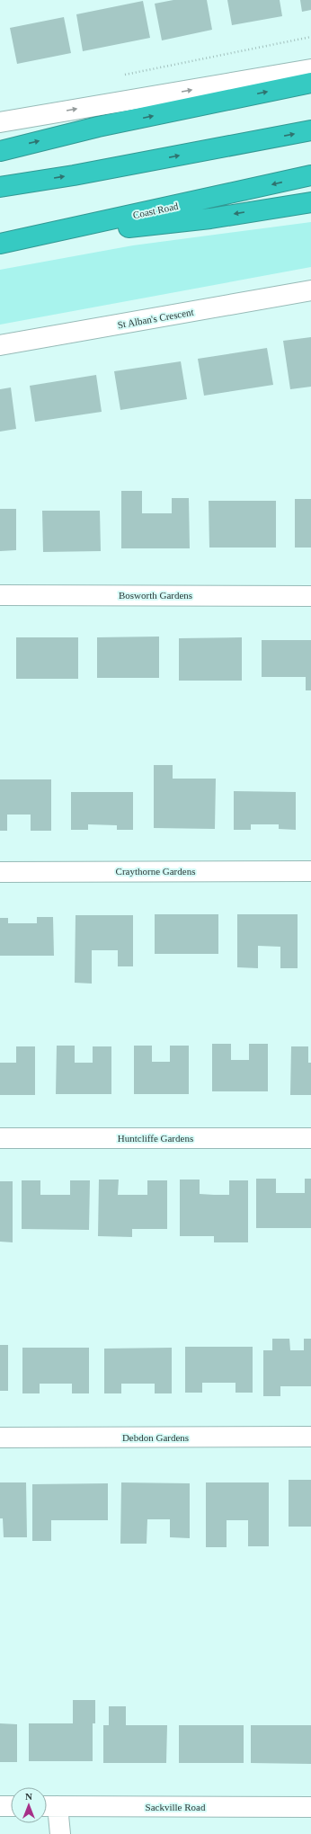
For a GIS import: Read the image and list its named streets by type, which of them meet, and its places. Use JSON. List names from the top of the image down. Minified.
{"streets":{"highway":["Coast Road"],"street":["St Alban's Crescent","Bosworth Gardens","Craythorne Gardens","Huntcliffe Gardens","Debdon Gardens","Sackville Road"]},"north":"top"}
